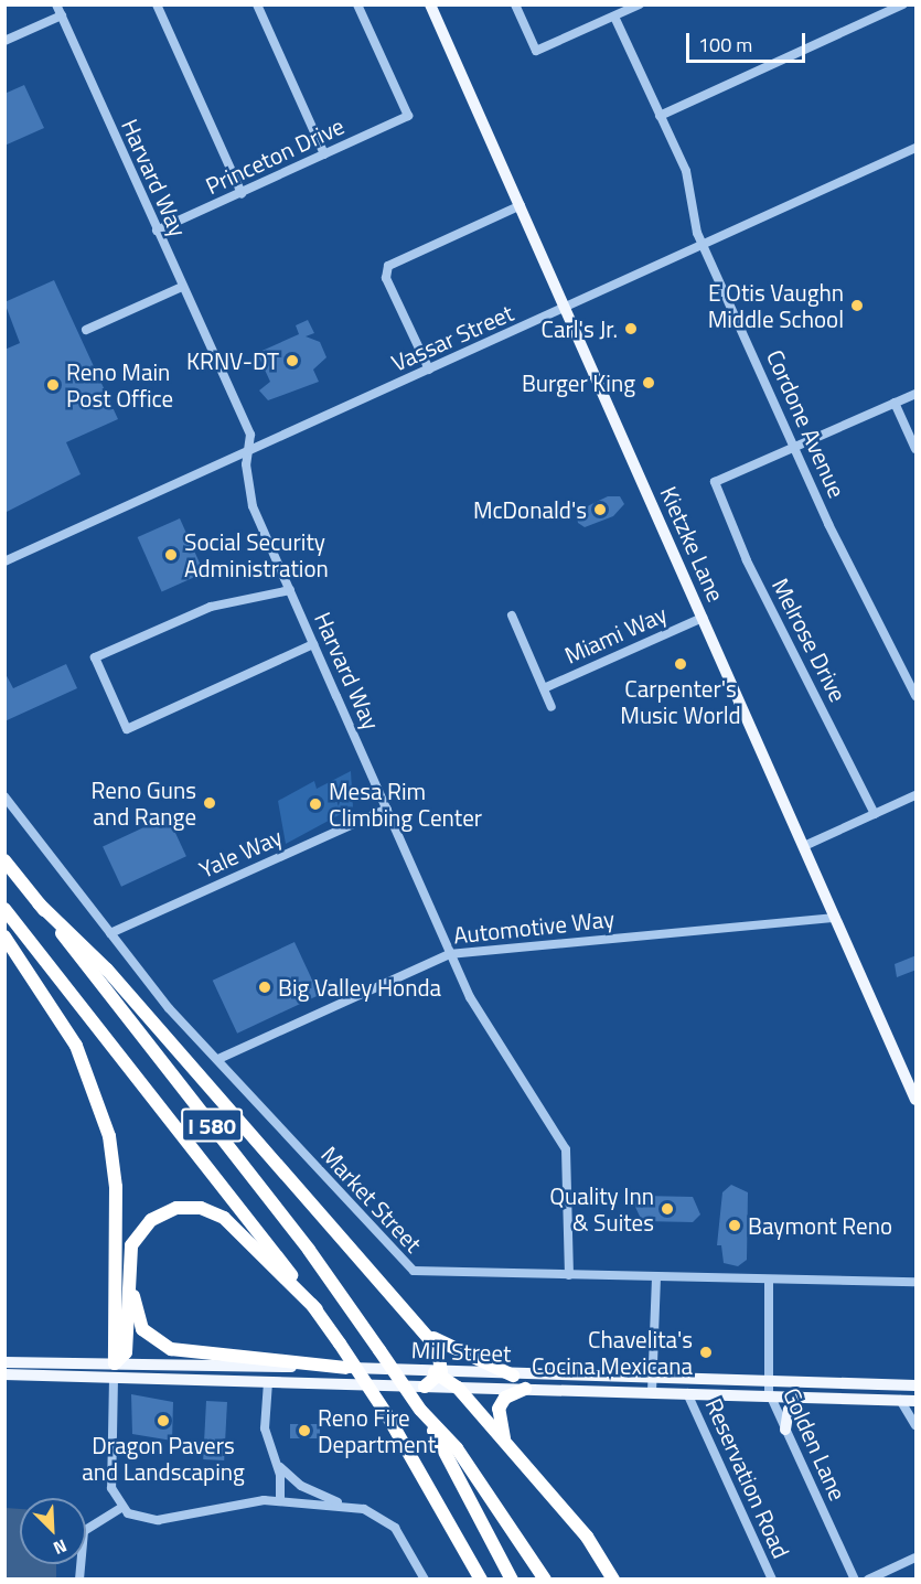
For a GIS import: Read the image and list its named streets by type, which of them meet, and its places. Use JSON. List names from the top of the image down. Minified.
{"streets":{"highway":["I 580"],"main road":["Kietzke Lane","Mill Street"],"street":["Princeton Drive","Harvard Way","Vassar Street","Cordone Avenue","Miami Way","Melrose Drive","Yale Way","Automotive Way","Market Street","Golden Lane","Reservation Road"]},"crossings":[["Princeton Drive","Harvard Way"],["Harvard Way","Vassar Street"],["Harvard Way","Yale Way"],["Harvard Way","Automotive Way"],["Harvard Way","Market Street"],["Vassar Street","Cordone Avenue"],["Vassar Street","Kietzke Lane"],["Cordone Avenue","Melrose Drive"],["Kietzke Lane","Miami Way"],["Kietzke Lane","Automotive Way"],["Yale Way","Market Street"],["Automotive Way","Market Street"],["Market Street","Golden Lane"],["Mill Street","Golden Lane"],["Mill Street","Reservation Road"]],"places":["E Otis Vaughn Middle School","Carl's Jr.","KRNV-DT","Burger King","Reno Main Post Office","McDonald's","Social Security Administration","Carpenter's Music World","Reno Guns and Range","Mesa Rim Climbing Center","Big Valley Honda","Quality Inn & Suites","Baymont Reno","Chavelita's Cocina Mexicana","Dragon Pavers and Landscaping","Reno Fire Department"],"scale_bar":"100 m","north":"bottom right"}
